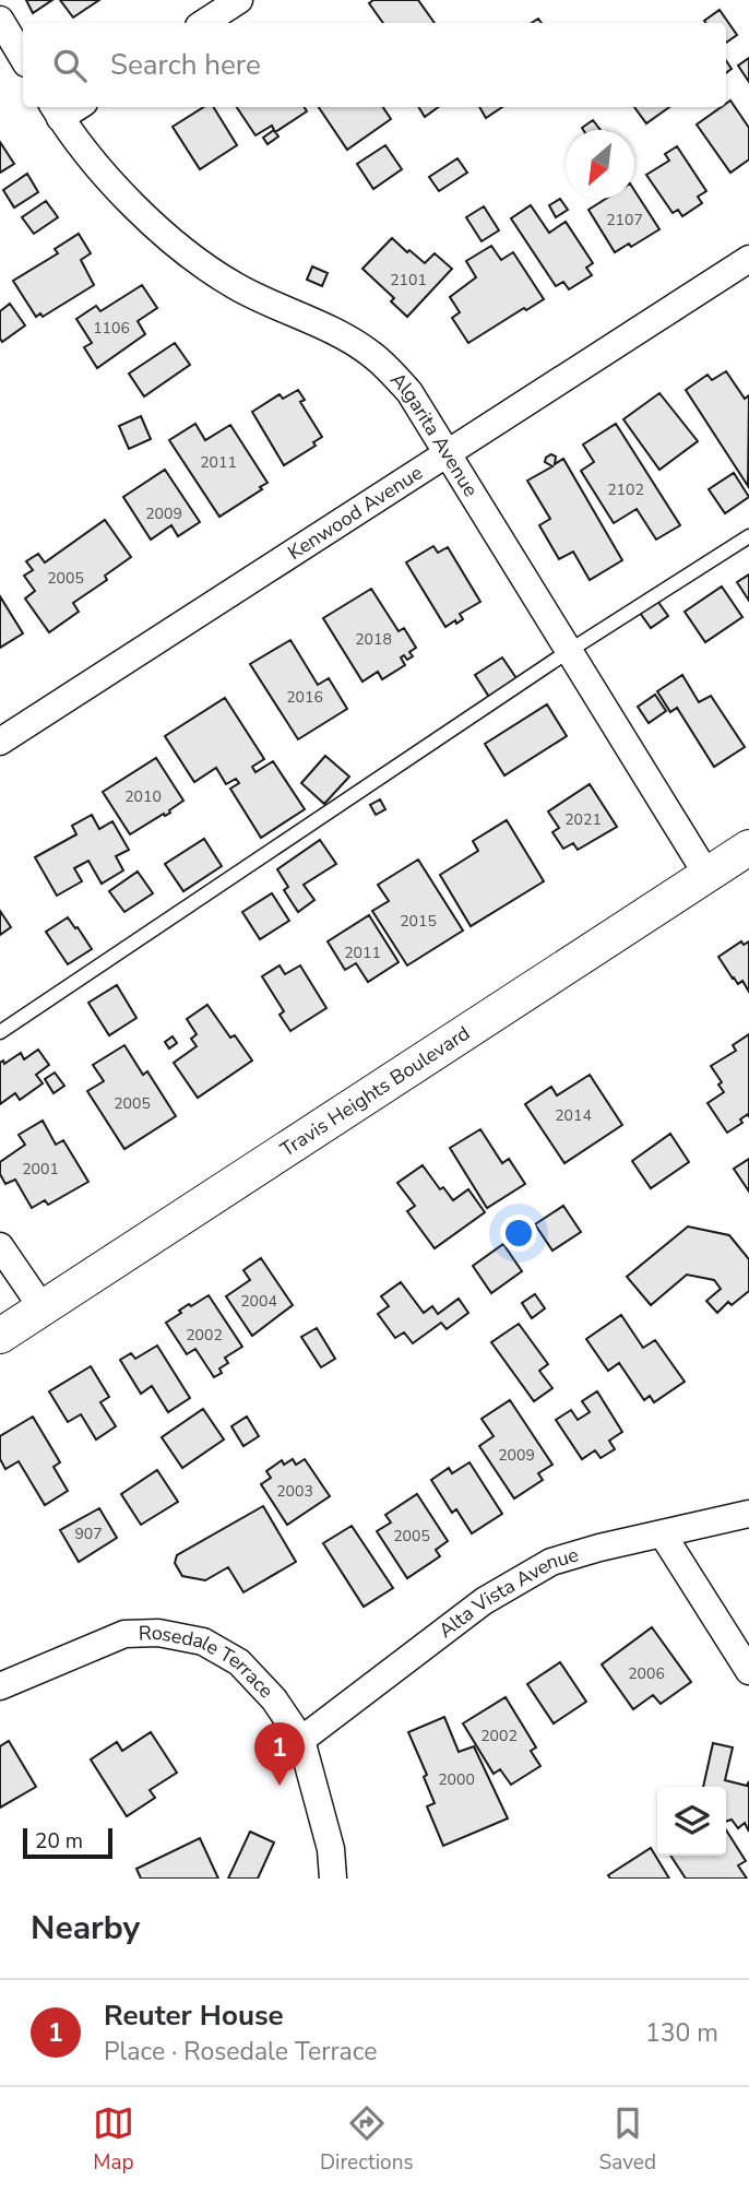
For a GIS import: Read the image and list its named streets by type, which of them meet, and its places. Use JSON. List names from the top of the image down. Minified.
{"streets":{"street":["Algarita Avenue","Kenwood Avenue","Travis Heights Boulevard","Alta Vista Avenue","Rosedale Terrace"]},"crossings":[["Algarita Avenue","Kenwood Avenue"],["Algarita Avenue","Travis Heights Boulevard"],["Alta Vista Avenue","Rosedale Terrace"]],"house_numbers":["2107","2101","1106","2011","2102","2009","2005","2018","2016","2010","2021","2015","2011","2005","2014","2001","2004","2002","2009","2003","907","2005","2006","2002","2000"],"scale_bar":"20 m","north":"bottom left","page":{"search":"Search here","pins":"1","scale":"20 m","heading":"Nearby","list":[{"mark":"1","name":"Reuter House","note":"Place · Rosedale Terrace","value":"130 m"}],"nav":["Map","Directions","Saved"]}}
